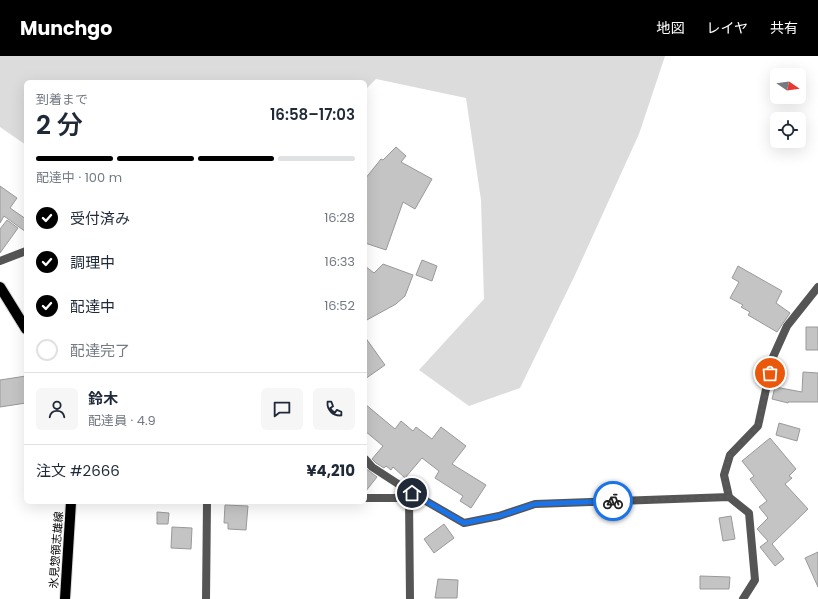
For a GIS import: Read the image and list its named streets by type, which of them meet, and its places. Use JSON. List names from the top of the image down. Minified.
{"streets":{"main road":["氷見惣領志雄線"]},"north":"right","page":{"header":"Munchgo","nav":["地図","レイヤ","共有"],"heading":["2 分","到着まで","16:58–17:03"],"panel":["鈴木","配達員 · 4.9","注文 #2666","¥4,210"],"bar":"配達中 · 100 m","list":[["受付済み","16:28"],["調理中","16:33"],["配達中","16:52"],"配達完了"]}}
